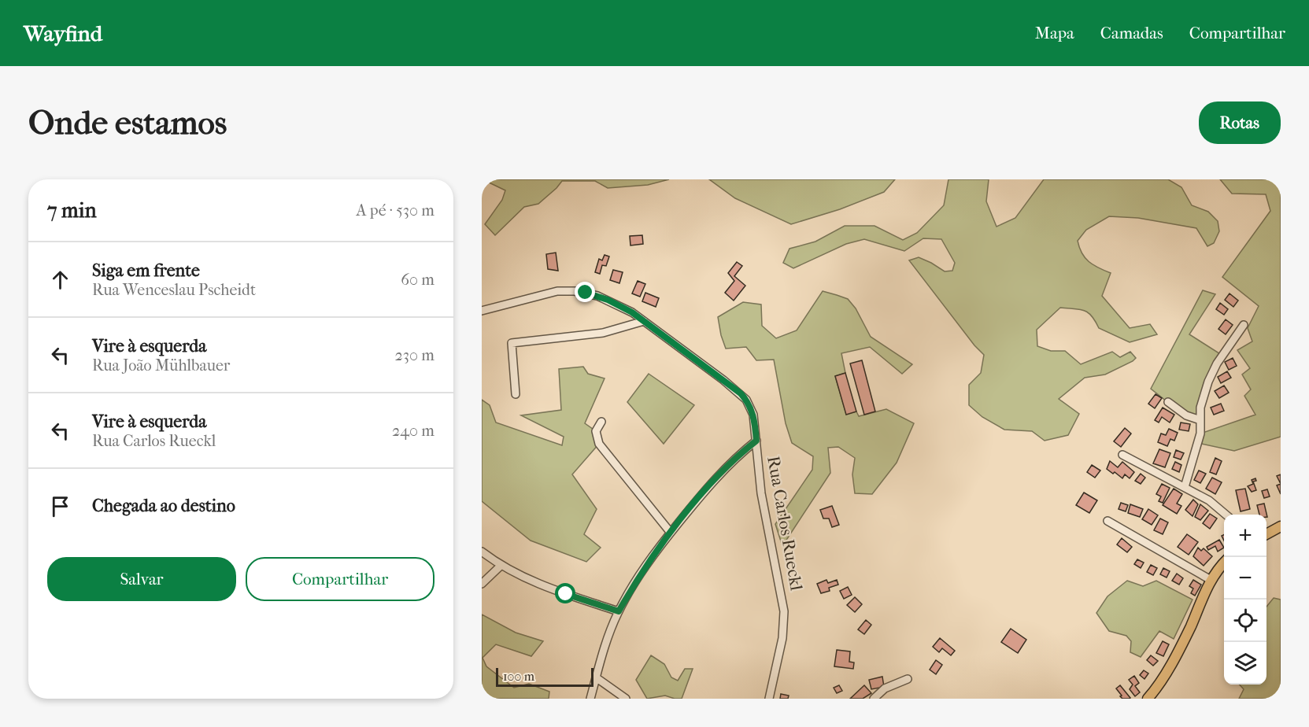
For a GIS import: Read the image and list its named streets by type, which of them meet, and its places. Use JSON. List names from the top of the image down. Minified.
{"streets":{"street":["Rua Carlos Rueckl"]},"scale_bar":"100 m","page":{"header":"Wayfind","nav":["Mapa","Camadas","Compartilhar"],"buttons":["Rotas",["Salvar","Compartilhar"]],"title":"Onde estamos","heading":["7 min","A pé · 530 m"],"list":[["Siga em frente","Rua Wenceslau Pscheidt","60 m"],["Vire à esquerda","Rua João Mühlbauer","230 m"],["Vire à esquerda","Rua Carlos Rueckl","240 m"],"Chegada ao destino"],"map_buttons":["+","−"],"scale":"100 m"}}
